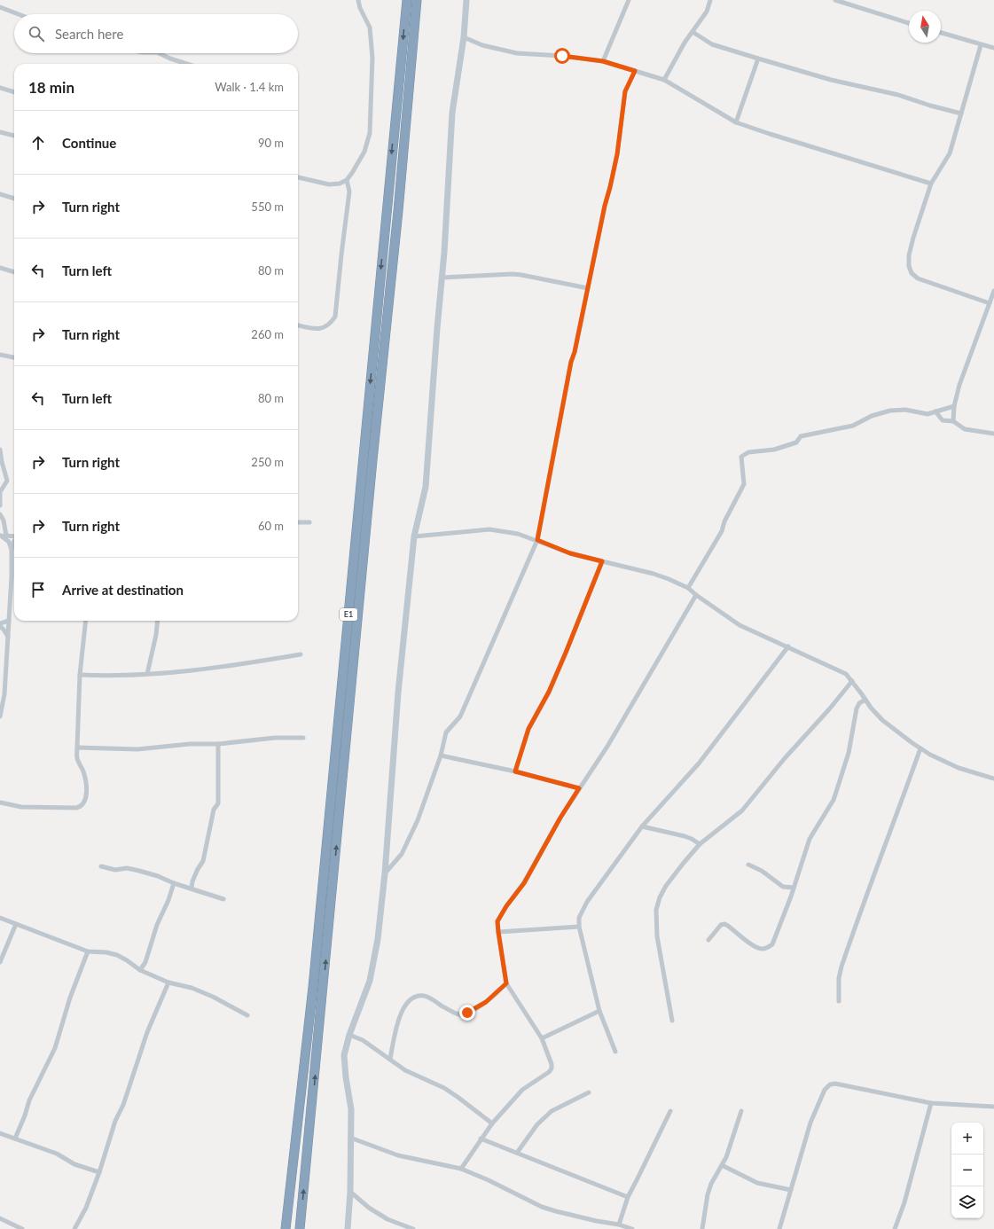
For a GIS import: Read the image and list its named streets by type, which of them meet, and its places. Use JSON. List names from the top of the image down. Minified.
{"streets":{"highway":["E1"]},"north":"top","page":{"search":"Search here","heading":["18 min","Walk · 1.4 km"],"list":[["Continue","90 m"],["Turn right","550 m"],["Turn left","80 m"],["Turn right","260 m"],["Turn left","80 m"],["Turn right","250 m"],["Turn right","60 m"],"Arrive at destination"],"map_buttons":["+","−"]}}
